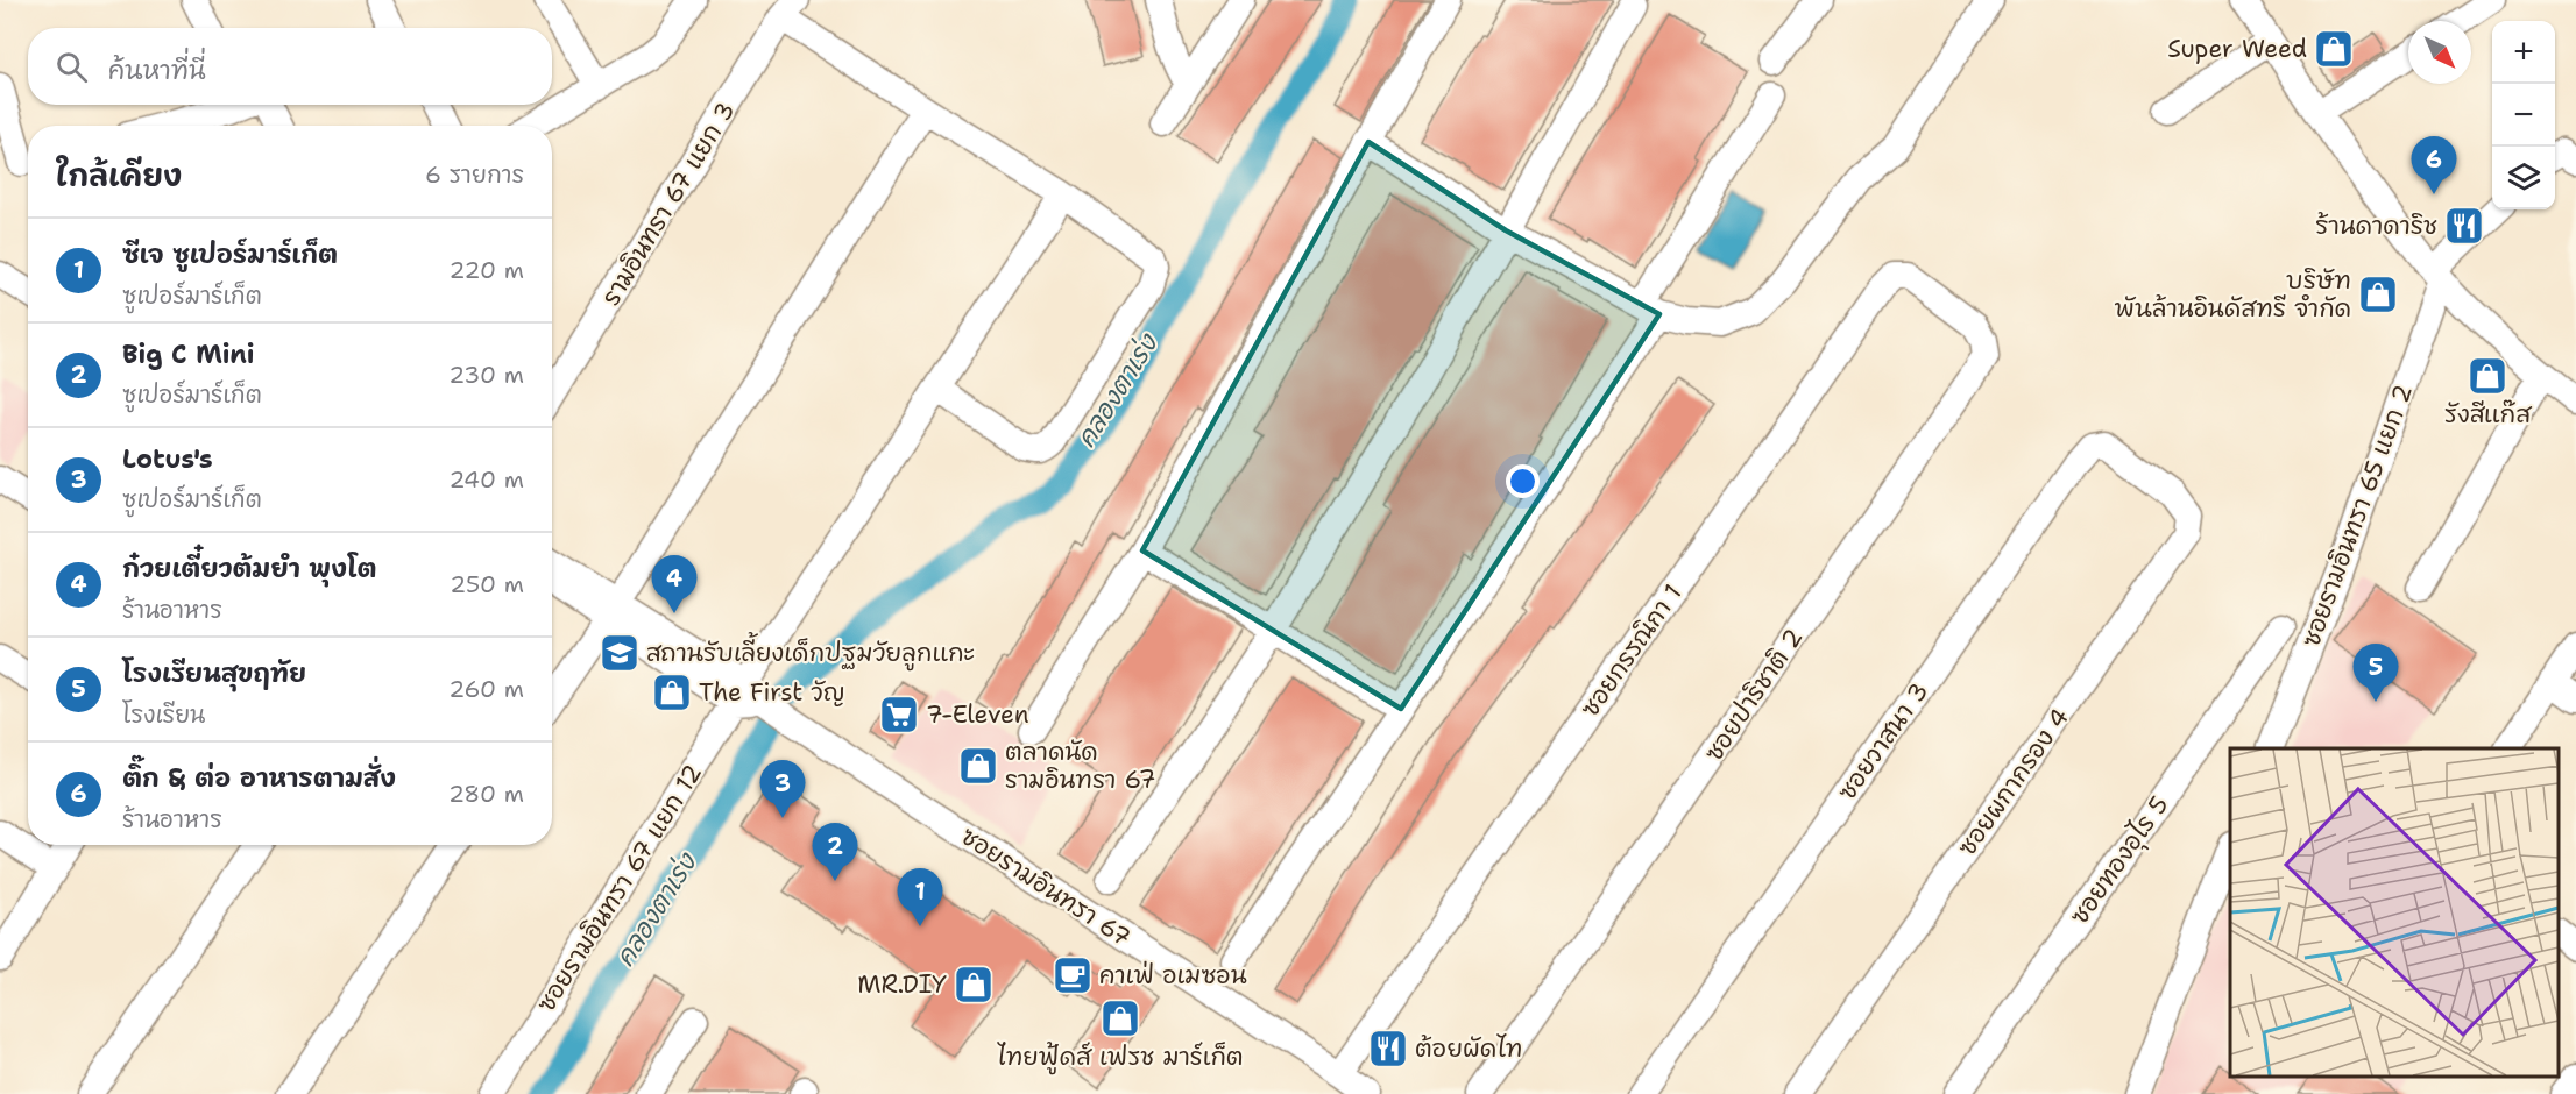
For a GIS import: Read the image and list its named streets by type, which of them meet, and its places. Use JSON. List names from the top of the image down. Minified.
{"streets":{"street":["รามอินทรา 67 แยก 3","ซอยรามอินทรา 65 แยก 2","ซอยกรรณิกา 1","ซอยปาริชาติ 2","ซอยวาสนา 3","ซอยผกากรอง 4","ซอยทองอุไร 5","ซอยรามอินทรา 67","ซอยรามอินทรา 67 แยก 12"]},"crossings":[["ซอยกรรณิกา 1","ซอยปาริชาติ 2"],["ซอยกรรณิกา 1","ซอยรามอินทรา 67"],["ซอยวาสนา 3","ซอยผกากรอง 4"],["ซอยรามอินทรา 67","ซอยรามอินทรา 67 แยก 12"]],"water":["คลองตาเร่ง"],"places":{"shop":["Super Weed","บริษัท พันล้านอินดัสทรี จำกัด","รังสีแก๊ส","The First วัญ","ตลาดนัด รามอินทรา 67","MR.DIY","ไทยฟู้ดส์ เฟรช มาร์เก็ต"],"restaurant":["ร้านดาดาริช","ต้อยผัดไท"],"school or university":["สถานรับเลี้ยงเด็กปฐมวัยลูกแกะ"],"supermarket":["7-Eleven"],"cafe":["คาเฟ่ อเมซอน"]},"north":"bottom right","page":{"map_buttons":["+","−"],"search":"ค้นหาที่นี่","heading":["ใกล้เคียง","6 รายการ"],"pins":["6","4","5","3","2","1"],"list":[{"mark":"1","name":"ซีเจ ซูเปอร์มาร์เก็ต","note":"ซูเปอร์มาร์เก็ต","value":"220 m"},{"mark":"2","name":"Big C Mini","note":"ซูเปอร์มาร์เก็ต","value":"230 m"},{"mark":"3","name":"Lotus's","note":"ซูเปอร์มาร์เก็ต","value":"240 m"},{"mark":"4","name":"ก๋วยเตี๋ยวต้มยำ พุงโต","note":"ร้านอาหาร","value":"250 m"},{"mark":"5","name":"โรงเรียนสุขฤทัย","note":"โรงเรียน","value":"260 m"},{"mark":"6","name":"ติ๊ก & ต่อ อาหารตามสั่ง","note":"ร้านอาหาร","value":"280 m"}]}}
